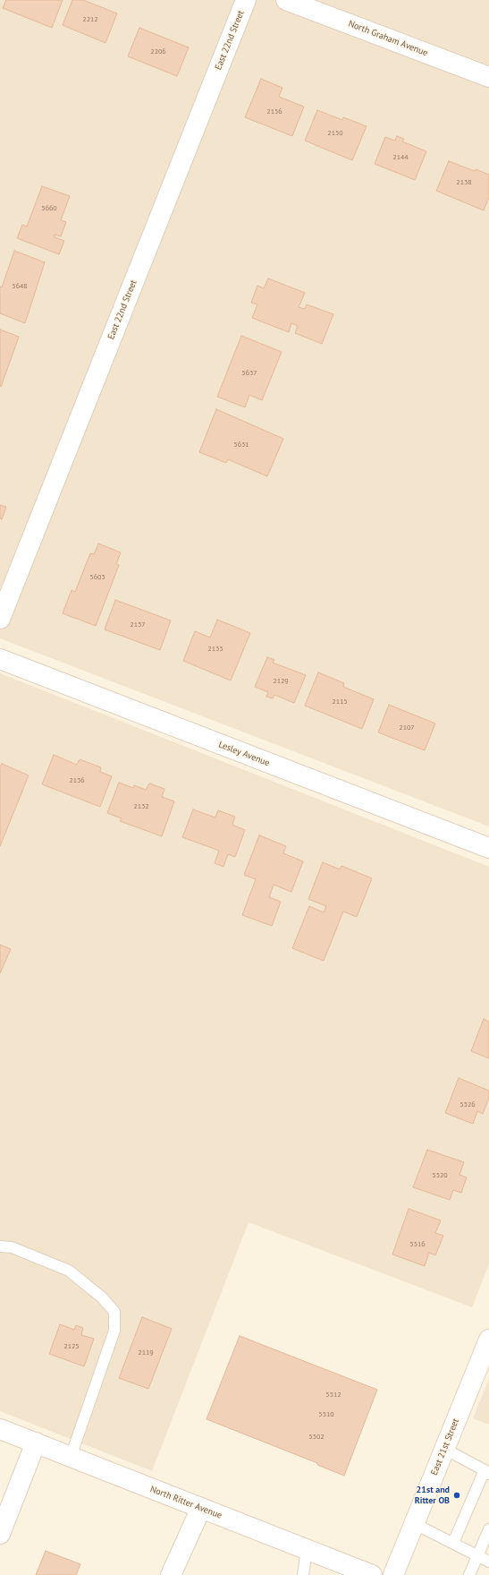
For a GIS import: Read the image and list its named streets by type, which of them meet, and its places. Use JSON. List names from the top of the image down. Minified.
{"streets":{"street":["North Graham Avenue","East 22nd Street","Lesley Avenue","East 21st Street","North Ritter Avenue"]},"places":["21st and Ritter OB"],"house_numbers":["2212","2206","2156","2150","2144","2138","5660","5648","5637","5631","5603","2137","2133","2129","2115","2107","2136","2132","5526","5520","5516","2125","2119","5512","5510","5502"]}
